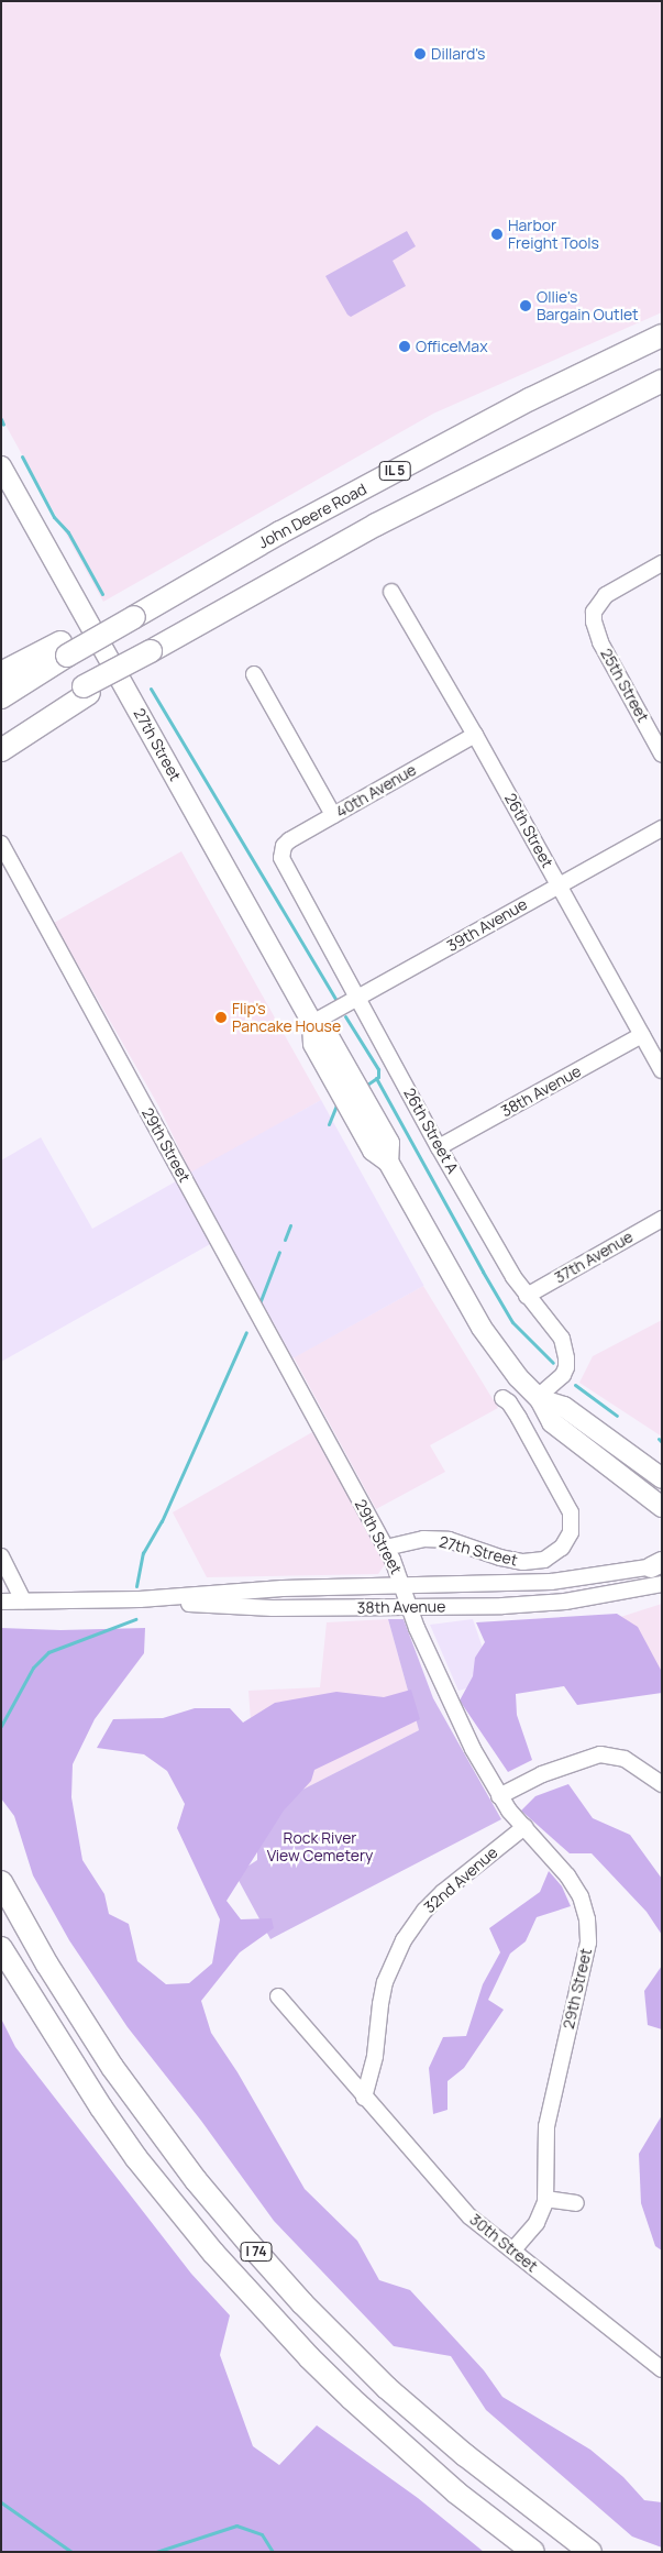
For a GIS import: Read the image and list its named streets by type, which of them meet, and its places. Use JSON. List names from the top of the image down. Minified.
{"streets":{"highway":["IL 5","John Deere Road","I 74"],"main road":["27th Street"],"street":["25th Street","40th Avenue","26th Street","39th Avenue","38th Avenue","26th Street A","29th Street","37th Avenue","32nd Avenue","30th Street"]},"crossings":[["27th Street","39th Avenue"],["27th Street","26th Street A"],["27th Street","29th Street"],["40th Avenue","26th Street"],["40th Avenue","26th Street A"],["26th Street","39th Avenue"],["26th Street","38th Avenue"],["39th Avenue","26th Street A"],["38th Avenue","26th Street A"],["38th Avenue","29th Street"],["26th Street A","37th Avenue"],["29th Street","32nd Avenue"],["29th Street","30th Street"],["32nd Avenue","30th Street"]],"parks":["Rock River View Cemetery"],"places":["Dillard's","Harbor Freight Tools","Ollie's Bargain Outlet","OfficeMax","Flip's Pancake House"]}
